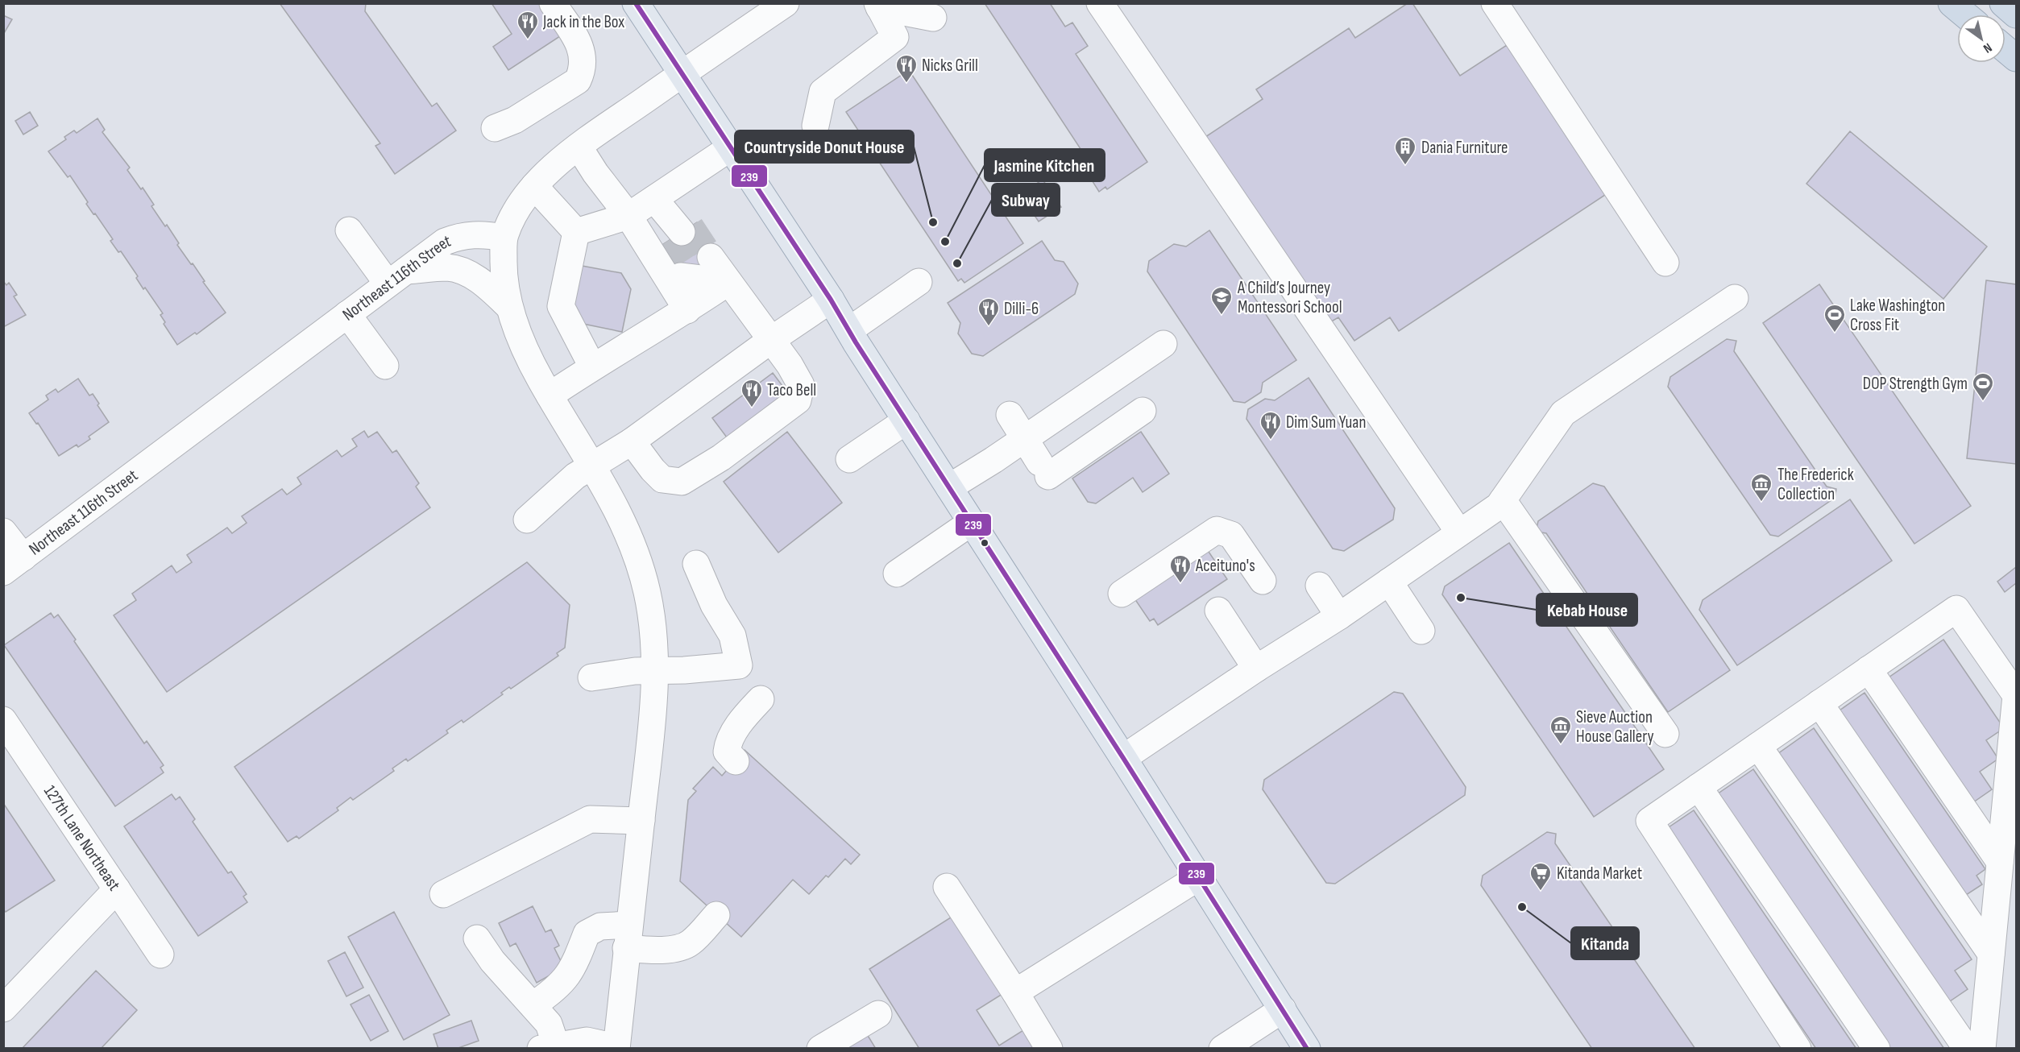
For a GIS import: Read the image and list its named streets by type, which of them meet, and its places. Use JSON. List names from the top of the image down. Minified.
{"streets":{"street":["Northeast 116th Street","127th Lane Northeast"]},"places":{"restaurant":["Jack in the Box","Nicks Grill","Dilli-6","Taco Bell","Dim Sum Yuan","Aceituno's"],"building":["Dania Furniture"],"other":["Countryside Donut House","Jasmine Kitchen","Subway","Kebab House","Kitanda"],"school or university":["A Child’s Journey Montessori School"],"sports":["Lake Washington Cross Fit","DOP Strength Gym"],"museum":["The Frederick Collection","Sieve Auction House Gallery"],"supermarket":["Kitanda Market"]},"lines":["transit line 239"],"north":"bottom right"}
